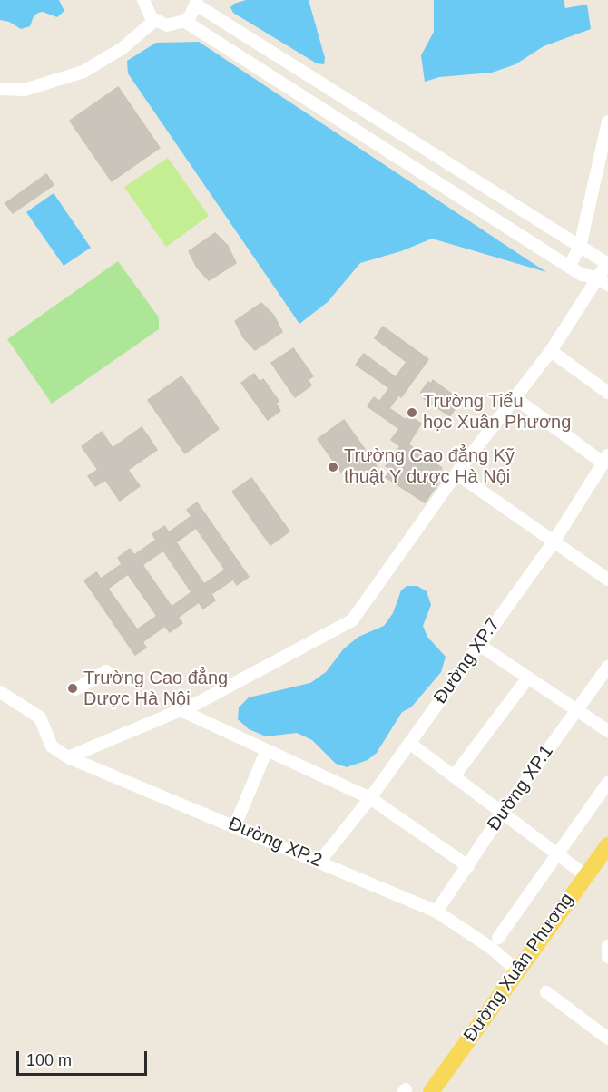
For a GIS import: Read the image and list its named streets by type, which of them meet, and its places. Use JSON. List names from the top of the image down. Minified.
{"streets":{"main road":["Đường Xuân Phương"],"street":["Đường XP.7","Đường XP.1","Đường XP.2"]},"crossings":[["Đường XP.7","Đường XP.2"],["Đường XP.1","Đường XP.2"],["Đường XP.2","Đường Xuân Phương"]],"places":["Trường Tiểu học Xuân Phương","Trường Cao đẳng Kỹ thuật Y dược Hà Nội","Trường Cao đẳng Dược Hà Nội"],"scale_bar":"100 m"}
